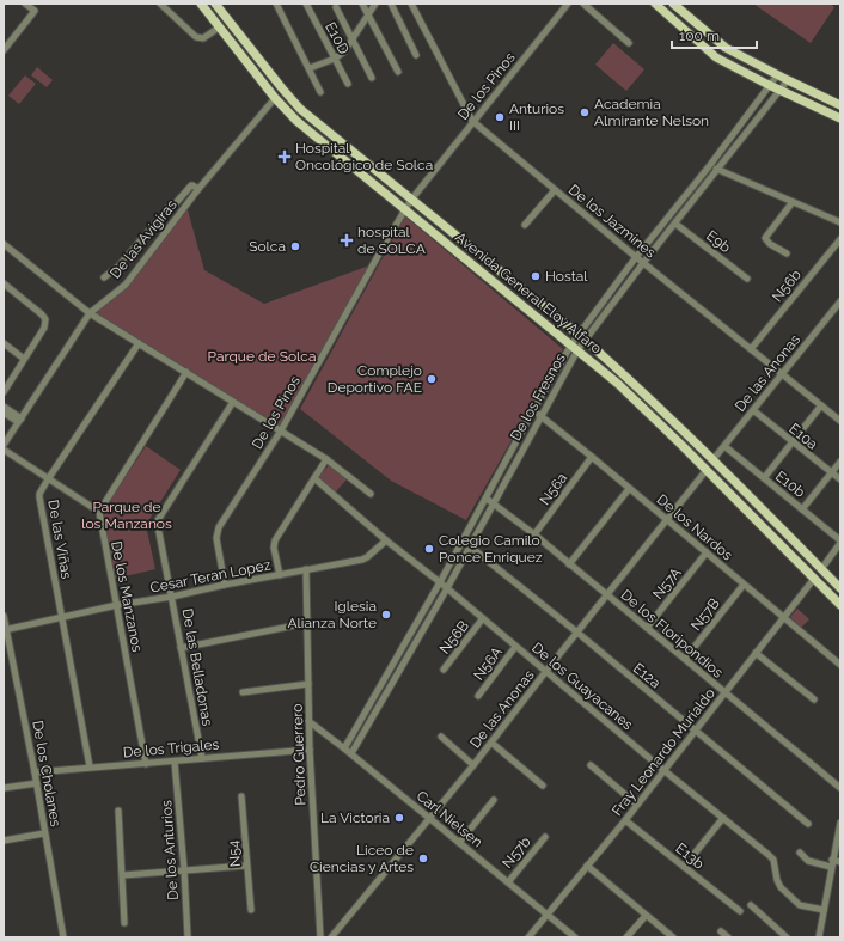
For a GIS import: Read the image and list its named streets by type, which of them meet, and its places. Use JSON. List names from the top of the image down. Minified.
{"streets":{"main road":["Avenida General Eloy Alfaro"],"street":["E10D","De los Pinos","De los Jazmines","De las Avigiras","E9b","N56b","De las Anonas","De los Fresnos","E10a","E10b","N56a","De los Nardos","De las Viñas","Cesar Teran Lopez","N57A","De los Manzanos","N57B","De los Floripondios","N56B","N56A","De las Belladonas","E12a","De los Guayacanes","De los Trigales","Fray Leonardo Murialdo","Pedro Guerrero","De los Cholanes","Carl Nielsen","De los Anturios","N57b","N54","E13b"]},"crossings":[["De los Pinos","De los Jazmines"],["De los Pinos","Avenida General Eloy Alfaro"],["De los Pinos","Cesar Teran Lopez"],["De los Jazmines","N56b"],["De los Jazmines","De las Anonas"],["De los Jazmines","De los Fresnos"],["De las Avigiras","Avenida General Eloy Alfaro"],["E9b","De los Fresnos"],["Avenida General Eloy Alfaro","De las Anonas"],["Avenida General Eloy Alfaro","De los Fresnos"],["Avenida General Eloy Alfaro","Fray Leonardo Murialdo"],["De las Anonas","E10a"],["De las Anonas","E10b"],["De las Anonas","De los Nardos"],["De las Anonas","De los Floripondios"],["De las Anonas","E12a"],["De las Anonas","De los Guayacanes"],["De las Anonas","Carl Nielsen"],["De los Fresnos","De los Nardos"],["De los Fresnos","De los Floripondios"],["De los Fresnos","E12a"],["De los Fresnos","De los Guayacanes"],["De los Fresnos","Carl Nielsen"],["N56a","De los Nardos"],["N56a","De los Floripondios"],["De los Nardos","N57A"],["De los Nardos","N57B"],["De los Nardos","Fray Leonardo Murialdo"],["De las Viñas","Cesar Teran Lopez"],["De las Viñas","De los Trigales"],["Cesar Teran Lopez","De los Manzanos"],["Cesar Teran Lopez","De las Belladonas"],["Cesar Teran Lopez","De los Guayacanes"],["Cesar Teran Lopez","Pedro Guerrero"],["Cesar Teran Lopez","De los Cholanes"],["N57A","De los Floripondios"],["De los Manzanos","De los Trigales"],["N57B","De los Floripondios"],["De los Floripondios","Fray Leonardo Murialdo"],["N56B","De los Guayacanes"],["N56A","De los Guayacanes"],["De las Belladonas","De los Trigales"],["E12a","Fray Leonardo Murialdo"],["De los Guayacanes","Fray Leonardo Murialdo"],["De los Trigales","Pedro Guerrero"],["De los Trigales","De los Cholanes"],["De los Trigales","De los Anturios"],["Fray Leonardo Murialdo","Carl Nielsen"],["Fray Leonardo Murialdo","E13b"],["Pedro Guerrero","Carl Nielsen"],["Carl Nielsen","N57b"]],"parks":["Parque de Solca","Parque de los Manzanos"],"places":{"other":["Academia Almirante Nelson","Anturios III","Solca","Hostal","Complejo Deportivo FAE","Colegio Camilo Ponce Enriquez","Iglesia Alianza Norte","La Victoria","Liceo de Ciencias y Artes"],"health":["Hospital Oncológico de Solca","hospital de SOLCA"]},"scale_bar":"100 m"}
